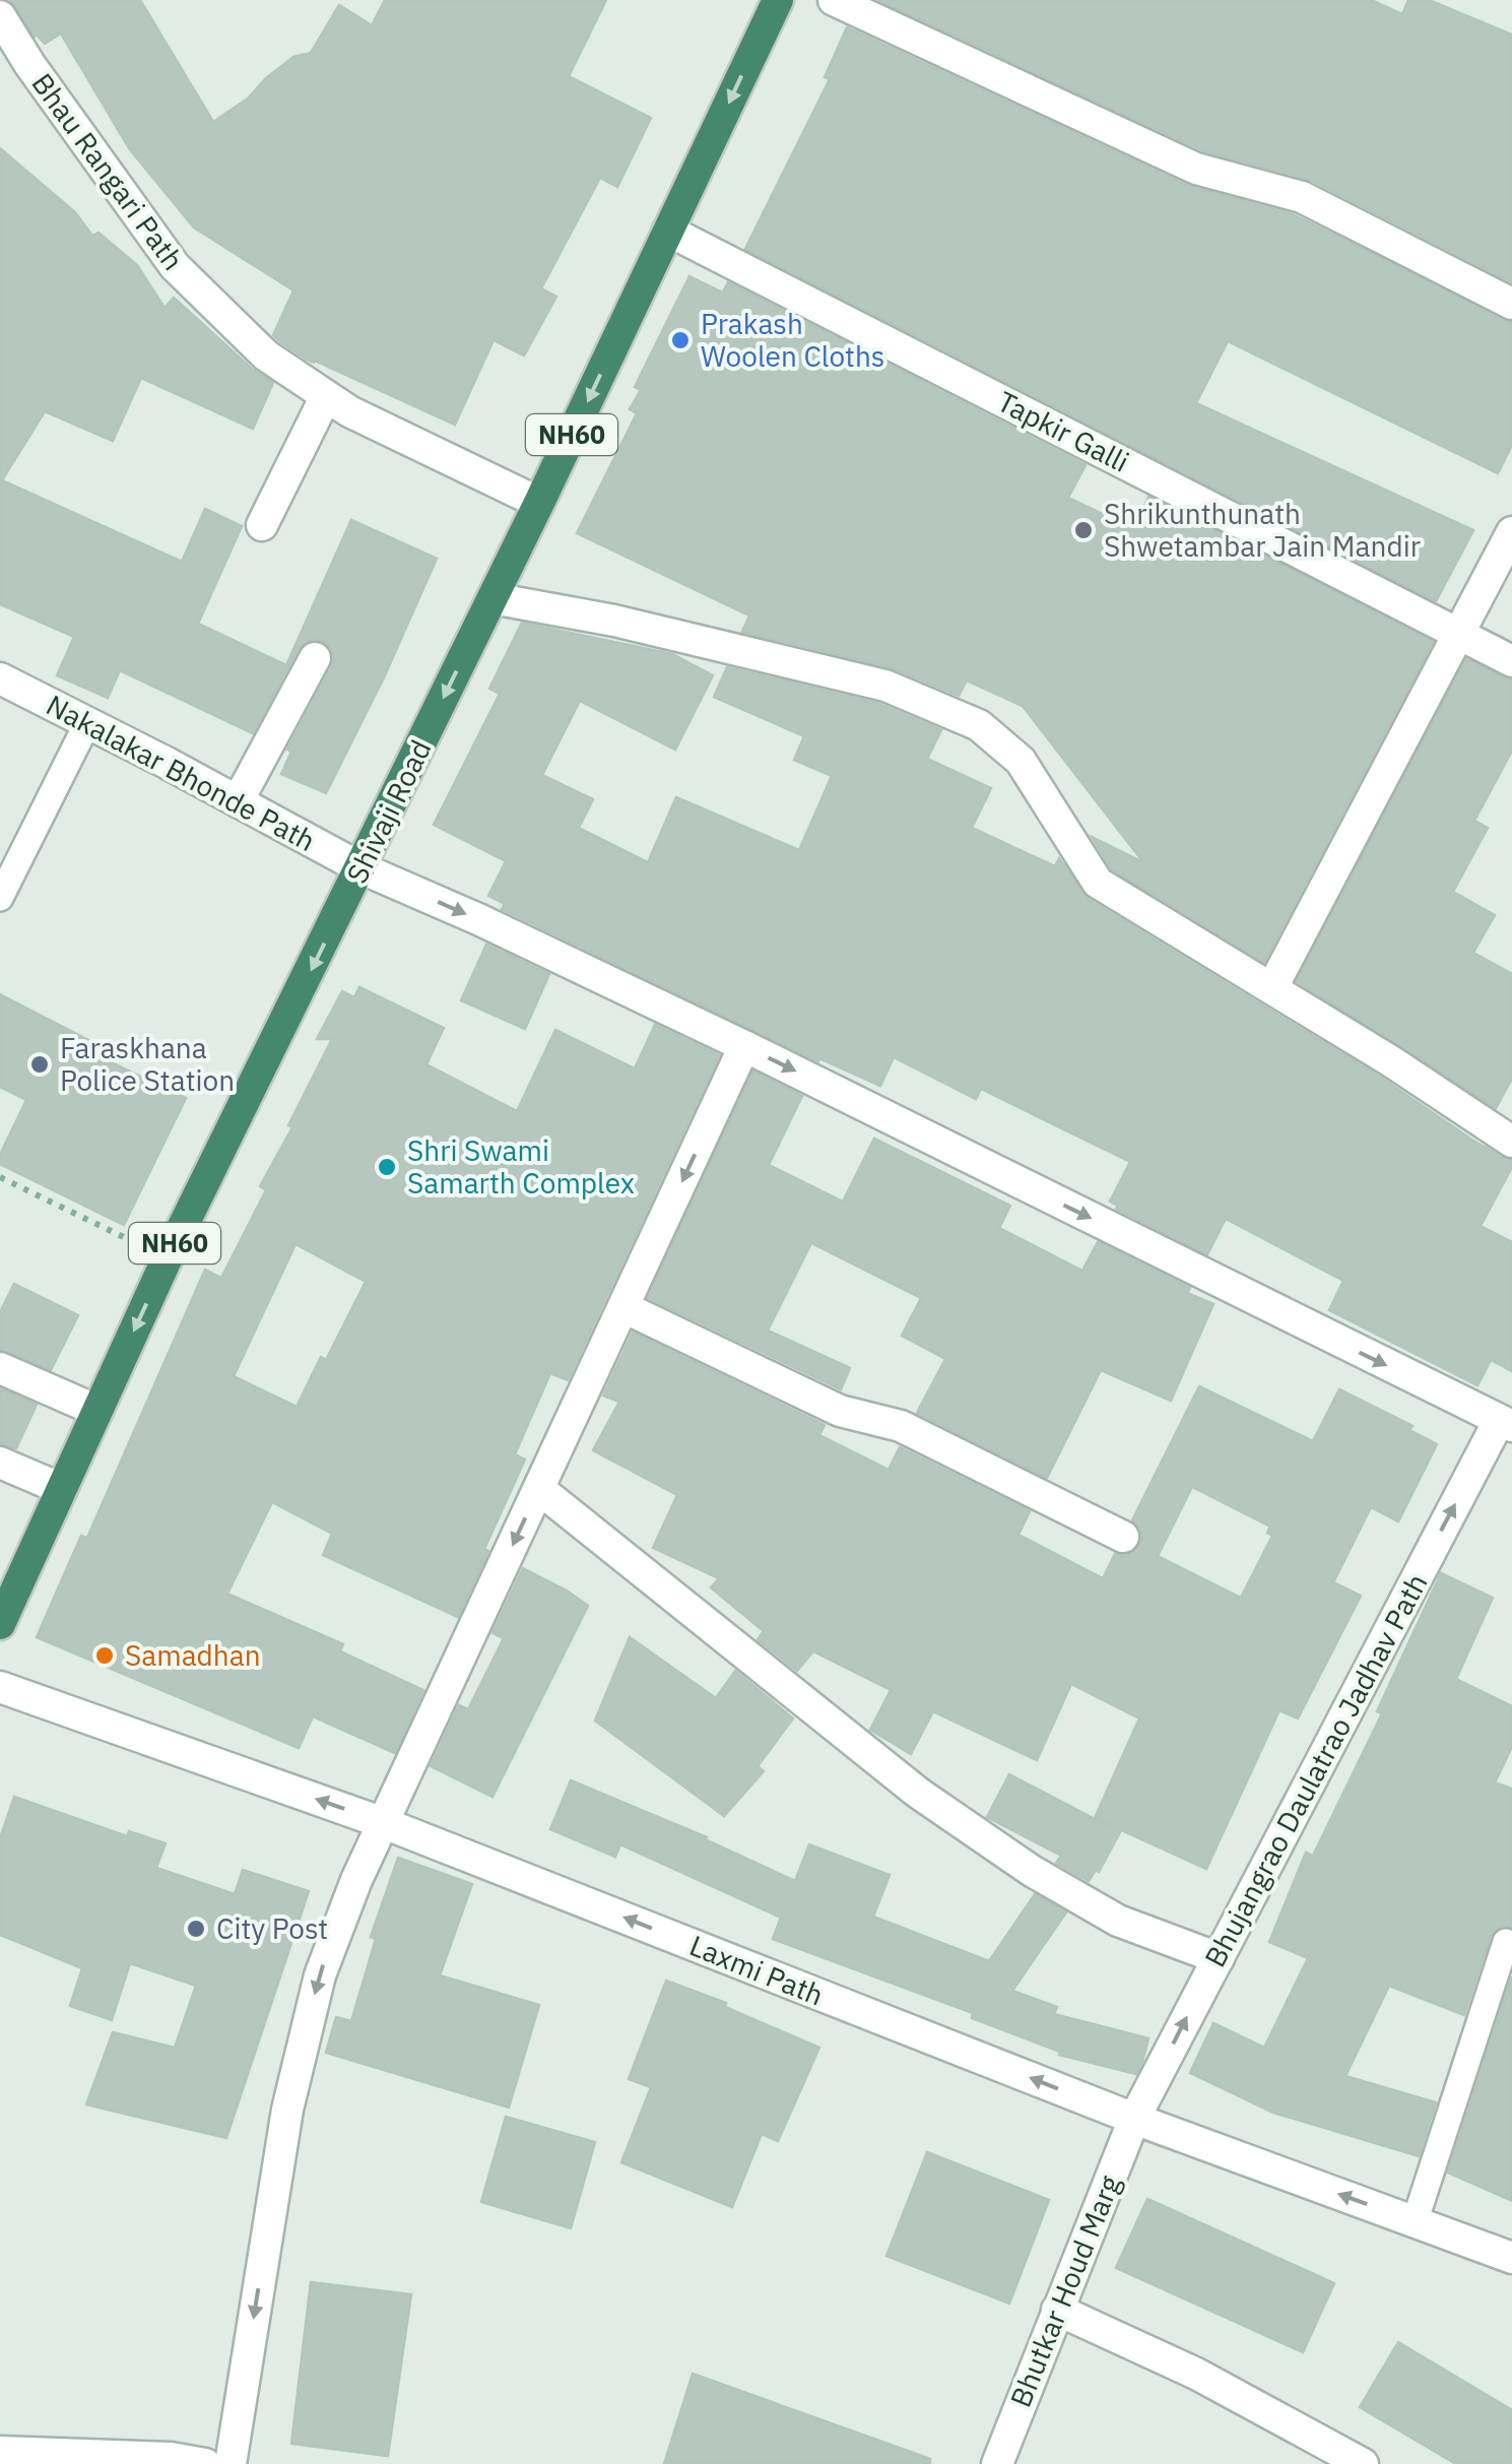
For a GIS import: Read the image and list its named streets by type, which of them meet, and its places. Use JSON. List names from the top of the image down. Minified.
{"streets":{"highway":["NH60","Shivaji Road"],"street":["Bhau Rangari Path","Tapkir Galli","Nakalakar Bhonde Path","Bhujangrao Daulatrao Jadhav Path","Laxmi Path","Bhutkar Houd Marg"]},"crossings":[["Bhau Rangari Path","Shivaji Road"],["Tapkir Galli","Shivaji Road"],["Nakalakar Bhonde Path","Shivaji Road"],["Nakalakar Bhonde Path","Bhujangrao Daulatrao Jadhav Path"],["Bhujangrao Daulatrao Jadhav Path","Laxmi Path"],["Bhujangrao Daulatrao Jadhav Path","Bhutkar Houd Marg"],["Laxmi Path","Bhutkar Houd Marg"]],"one_way":["Shivaji Road","Bhujangrao Daulatrao Jadhav Path"],"places":["Prakash Woolen Cloths","Shrikunthunath Shwetambar Jain Mandir","Faraskhana Police Station","Shri Swami Samarth Complex","Samadhan","City Post"]}
